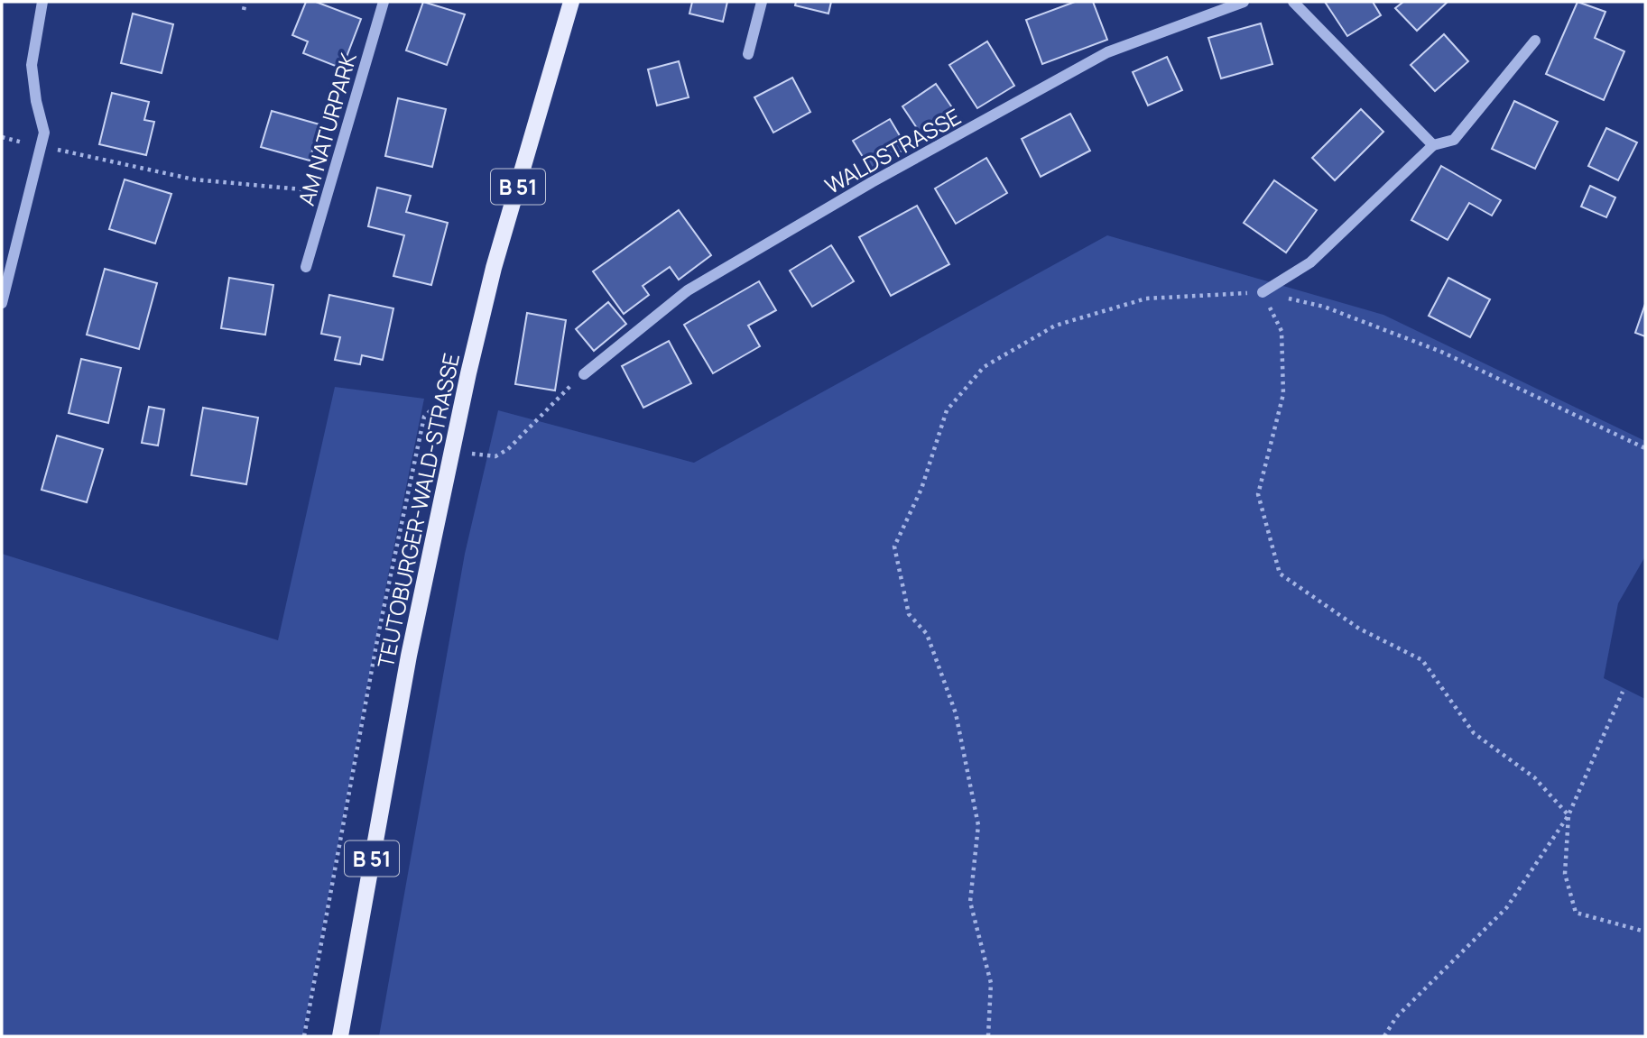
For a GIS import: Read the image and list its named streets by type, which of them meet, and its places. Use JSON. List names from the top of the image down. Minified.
{"streets":{"main road":["B 51","TEUTOBURGER-WALD-STRASSE"],"street":["AM NATURPARK","WALDSTRASSE"]}}
